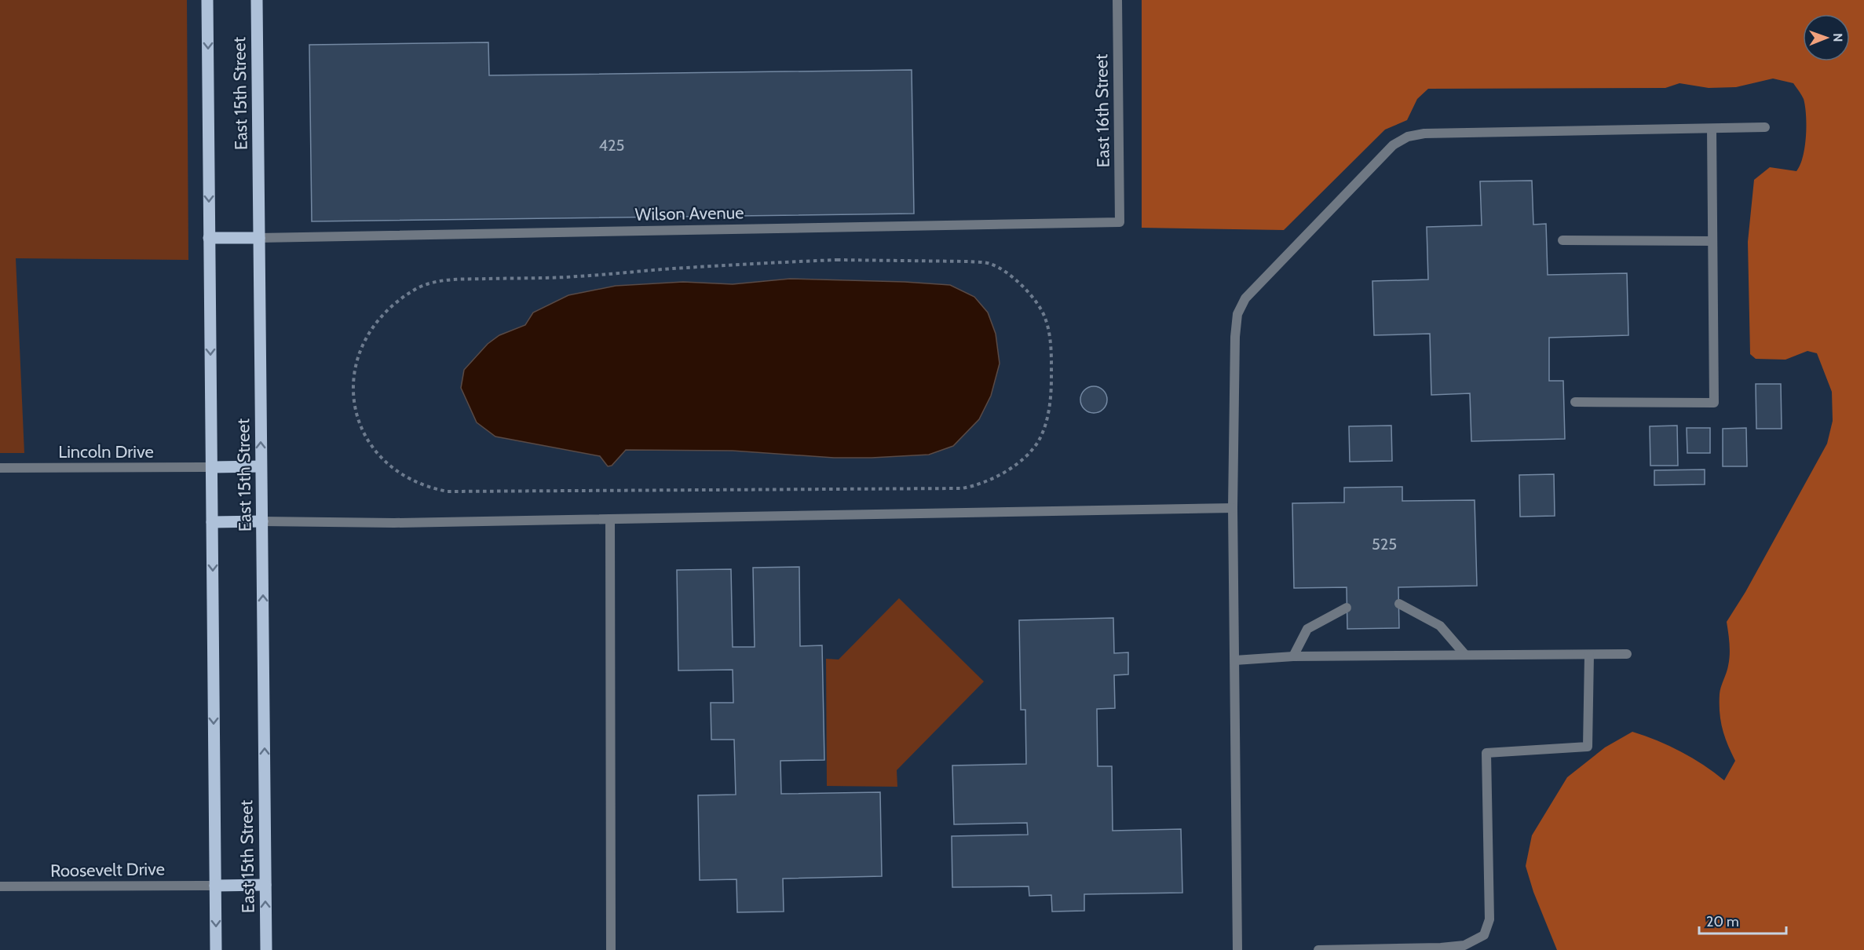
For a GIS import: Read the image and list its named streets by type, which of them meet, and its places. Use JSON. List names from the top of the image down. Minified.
{"streets":{"main road":["East 15th Street"],"street":["East 16th Street","Wilson Avenue","Lincoln Drive","Roosevelt Drive"]},"crossings":[["East 15th Street","Wilson Avenue"],["East 15th Street","Lincoln Drive"],["East 15th Street","Roosevelt Drive"],["East 16th Street","Wilson Avenue"]],"house_numbers":["425","525"],"scale_bar":"20 m","north":"right"}
